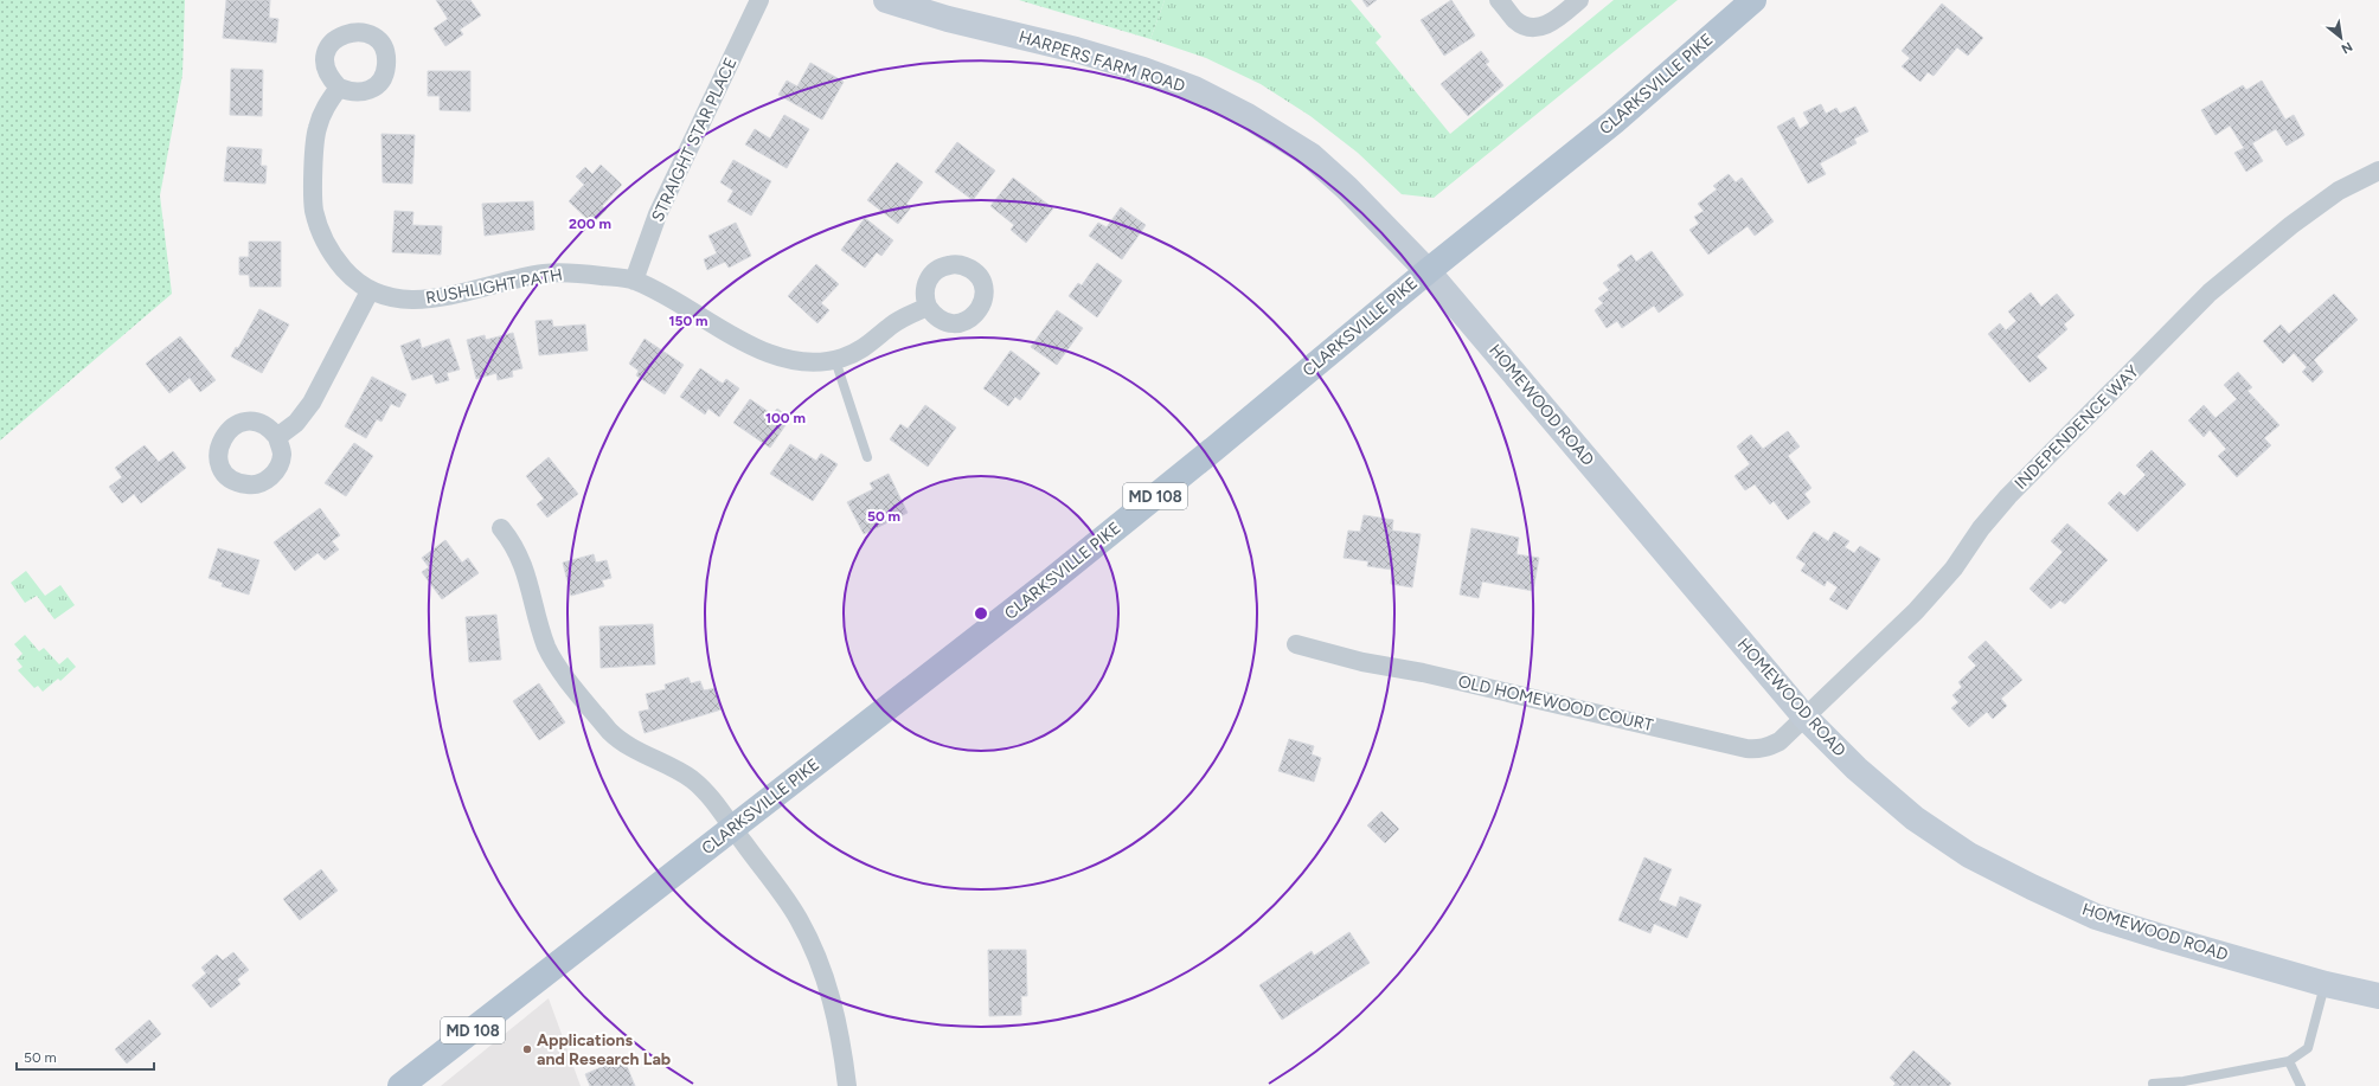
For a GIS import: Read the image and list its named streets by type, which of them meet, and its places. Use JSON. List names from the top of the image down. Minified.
{"streets":{"main road":["CLARKSVILLE PIKE","MD 108"],"street":["HARPERS FARM ROAD","STRAIGHT STAR PLACE","RUSHLIGHT PATH","HOMEWOOD ROAD","INDEPENDENCE WAY","OLD HOMEWOOD COURT"]},"crossings":[["HARPERS FARM ROAD","CLARKSVILLE PIKE"],["HARPERS FARM ROAD","HOMEWOOD ROAD"],["CLARKSVILLE PIKE","HOMEWOOD ROAD"],["STRAIGHT STAR PLACE","RUSHLIGHT PATH"],["HOMEWOOD ROAD","INDEPENDENCE WAY"],["HOMEWOOD ROAD","OLD HOMEWOOD COURT"],["INDEPENDENCE WAY","OLD HOMEWOOD COURT"]],"places":["Applications and Research Lab"],"scale_bar":"50 m","north":"bottom right","rings":["200 m","150 m","100 m","50 m"]}
